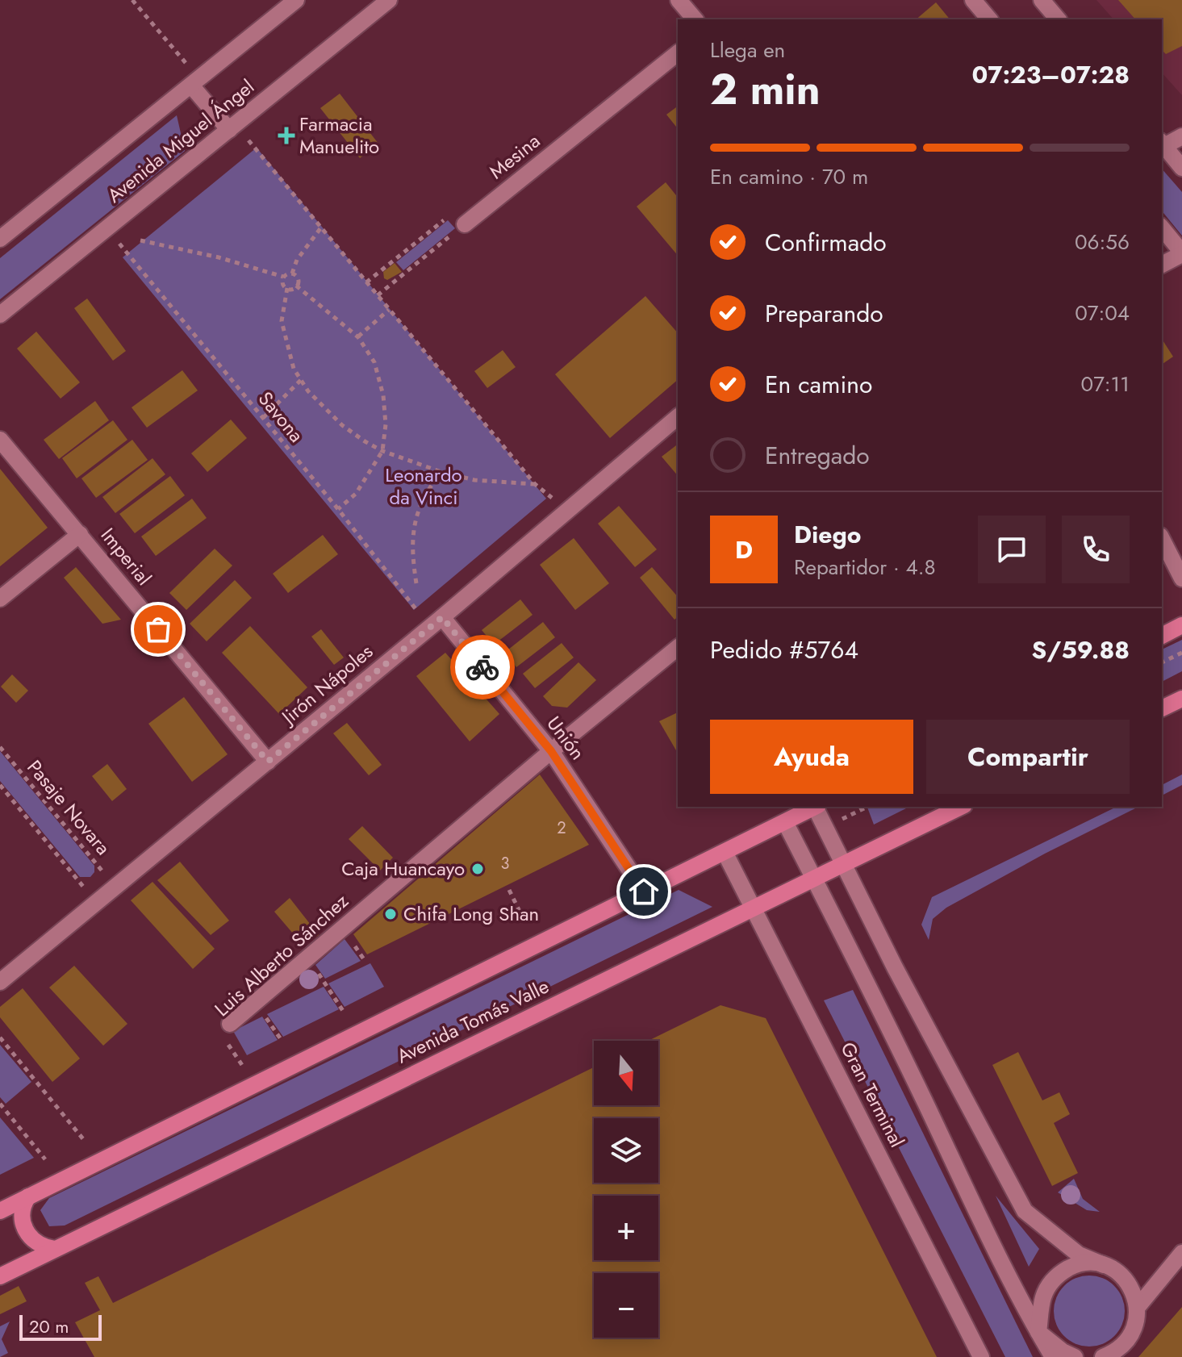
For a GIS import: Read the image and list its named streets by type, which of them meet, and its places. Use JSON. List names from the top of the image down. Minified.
{"streets":{"main road":["Avenida Tomás Valle"],"street":["Avenida Miguel Ángel","Mesina","Imperial","Jirón Nápoles","Unión","Luis Alberto Sánchez","Gran Terminal"],"path":["Savona","Pasaje Novara"]},"crossings":[["Avenida Miguel Ángel","Savona"],["Savona","Jirón Nápoles"],["Savona","Unión"],["Imperial","Jirón Nápoles"],["Jirón Nápoles","Unión"],["Jirón Nápoles","Pasaje Novara"],["Unión","Luis Alberto Sánchez"],["Unión","Avenida Tomás Valle"],["Luis Alberto Sánchez","Avenida Tomás Valle"],["Avenida Tomás Valle","Gran Terminal"]],"parks":["Leonardo da Vinci"],"places":{"health":["Farmacia Manuelito"],"other":["Caja Huancayo","Chifa Long Shan"]},"house_numbers":["2","3"],"scale_bar":"20 m","north":"bottom","page":{"heading":["2 min","Llega en","07:23–07:28"],"panel":["Diego","Repartidor · 4.8","Pedido #5764","S/59.88"],"bar":"En camino · 70 m","list":[["Confirmado","06:56"],["Preparando","07:04"],["En camino","07:11"],"Entregado"],"round":"D","buttons":["Ayuda","Compartir"],"map_buttons":["+","−"],"scale":"20 m"}}
